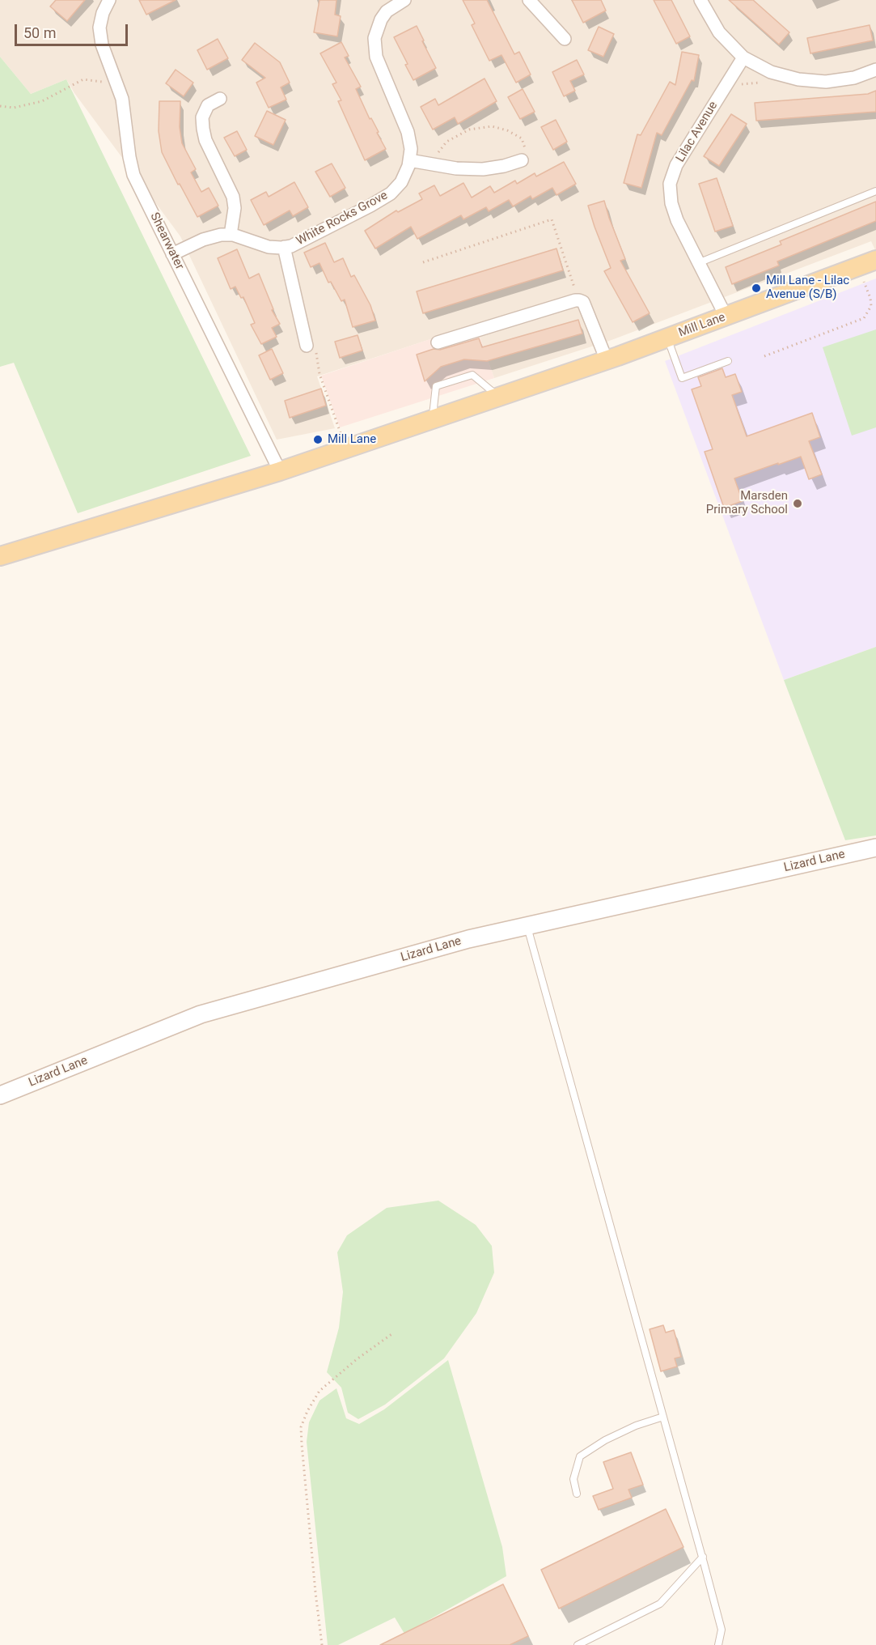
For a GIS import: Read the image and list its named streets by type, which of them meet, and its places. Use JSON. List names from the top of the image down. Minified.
{"streets":{"main road":["Mill Lane"],"street":["Lilac Avenue","White Rocks Grove","Shearwater","Lizard Lane"]},"crossings":[["Lilac Avenue","Mill Lane"],["White Rocks Grove","Shearwater"],["Shearwater","Mill Lane"]],"places":["Mill Lane - Lilac Avenue (S/B)","Mill Lane","Marsden Primary School"],"scale_bar":"50 m"}
